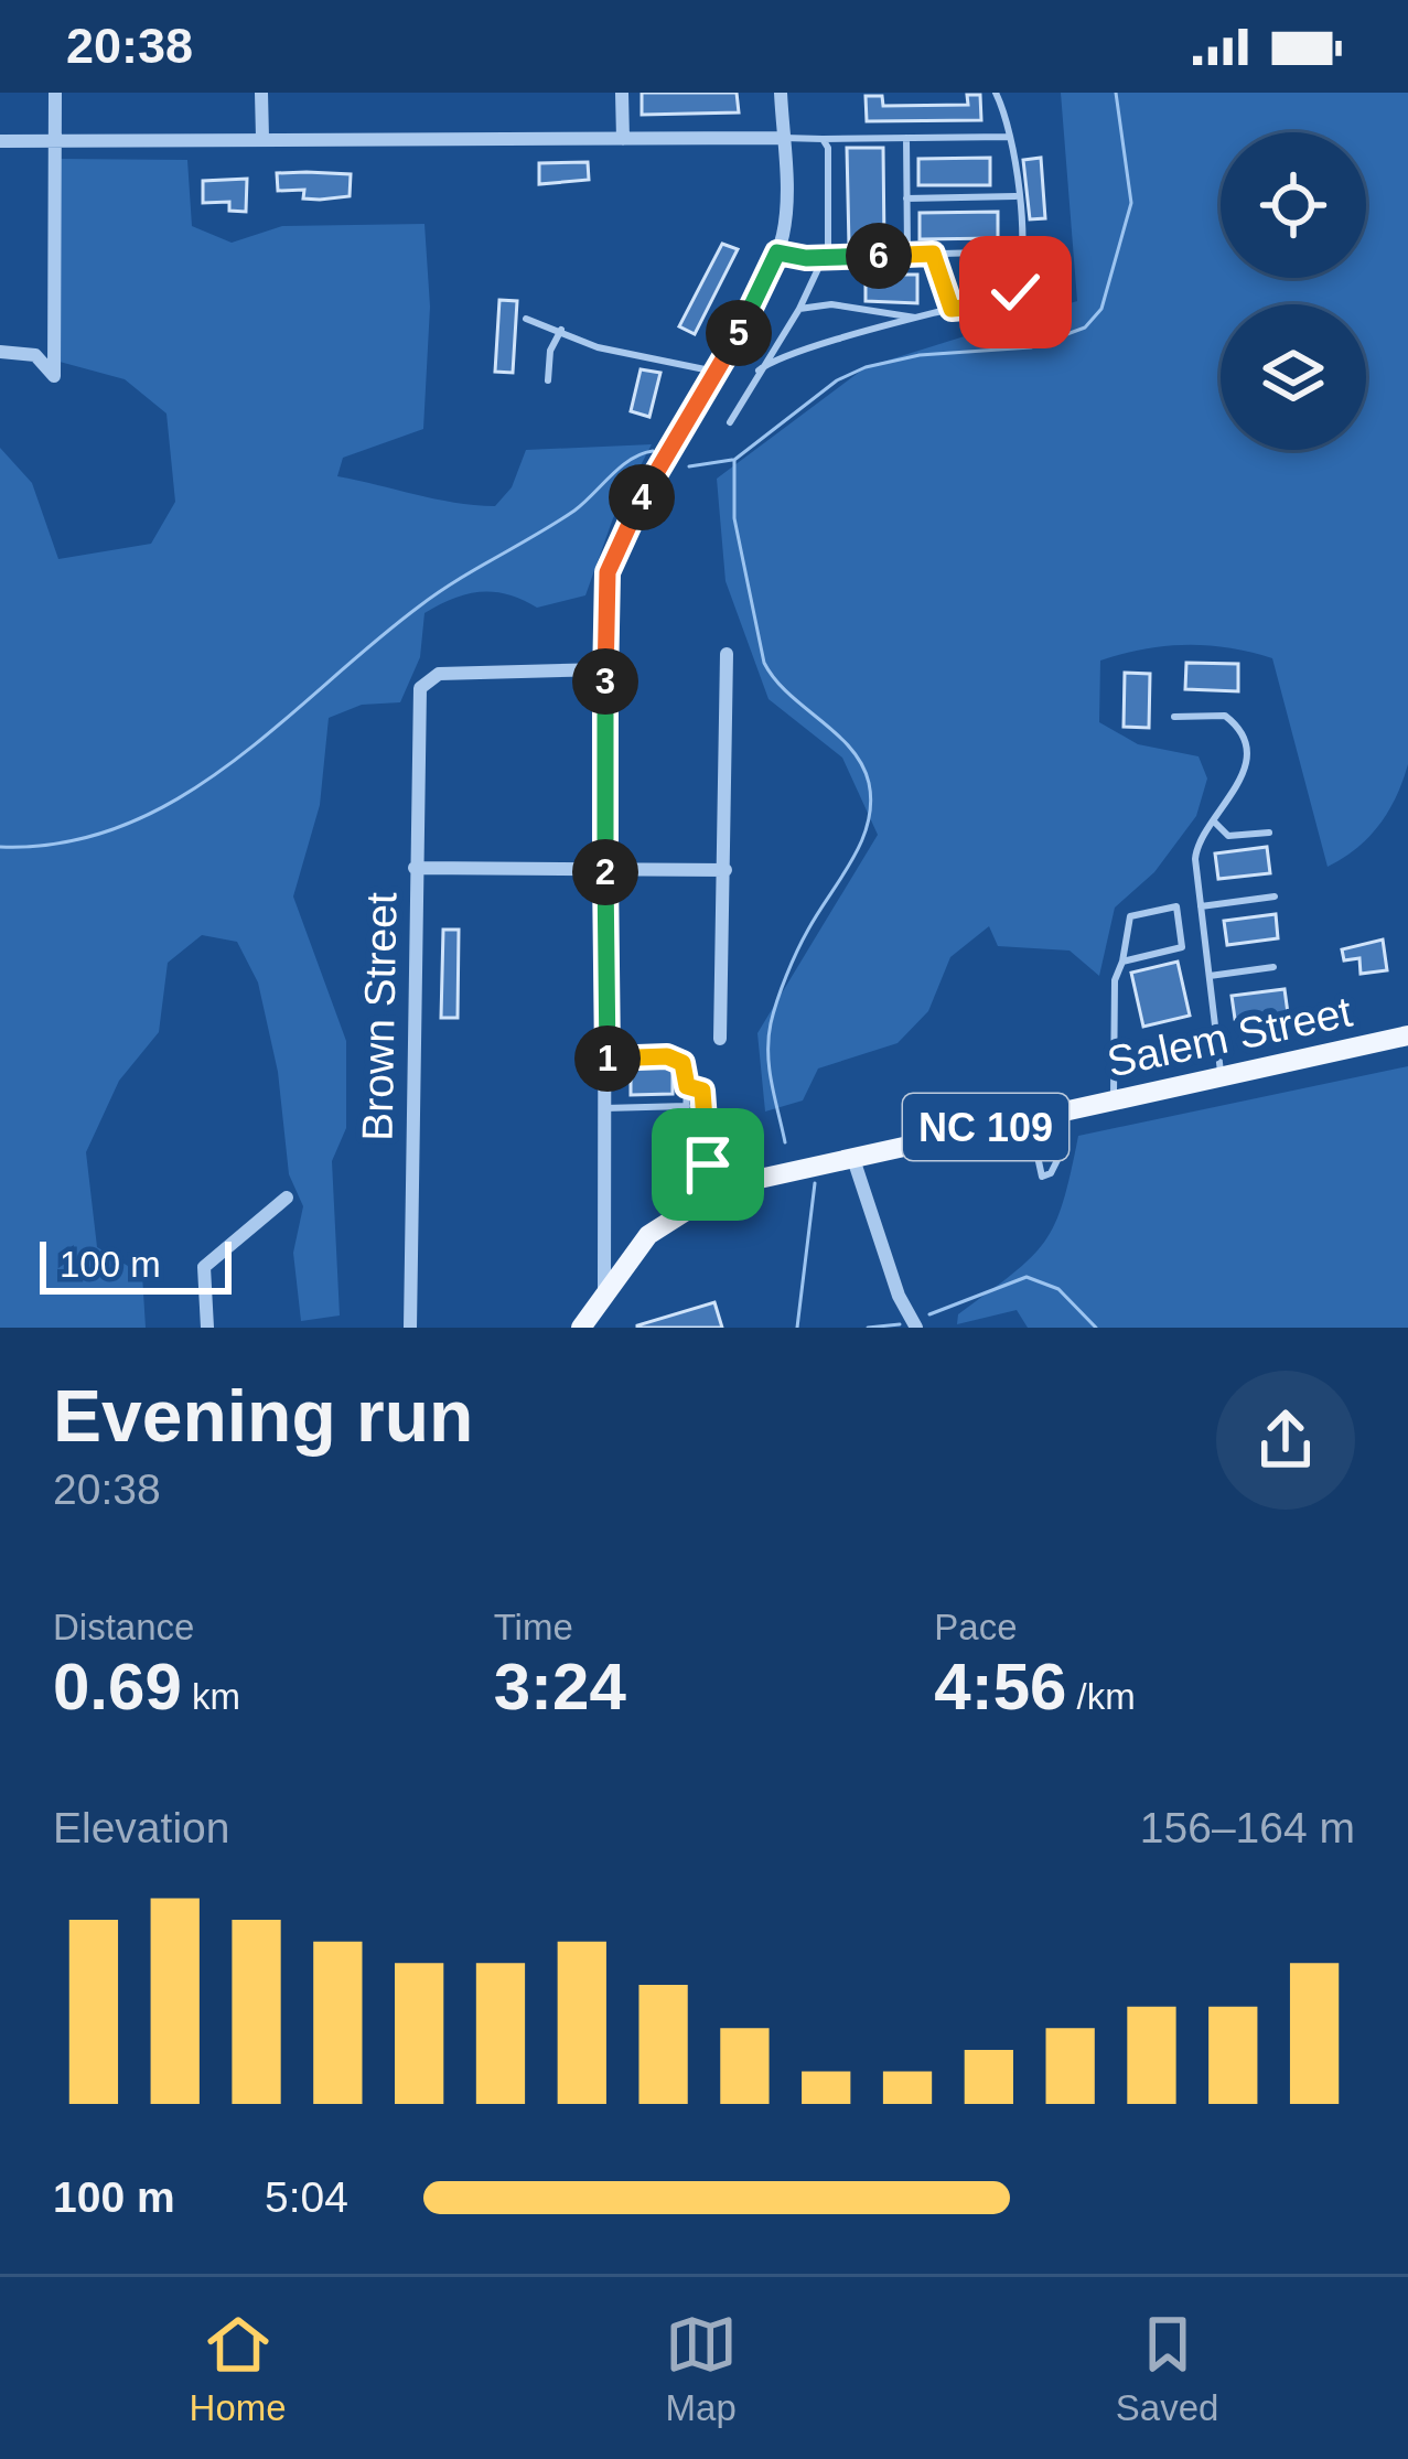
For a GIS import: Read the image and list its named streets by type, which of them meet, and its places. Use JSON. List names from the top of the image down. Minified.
{"streets":{"main road":["Salem Street","NC 109"],"street":["Brown Street"]},"scale_bar":"100 m","page":{"status":"20:38","pins":["6","5","4","3","2","1"],"scale":"100 m","heading":["Evening run","20:38"],"stats":[["Distance","0.69 km"],["Time","3:24"],["Pace","4:56 /km"]],"chart":["Elevation","156–164 m"],"list":[{"name":"100 m","note":"5:04"}],"tabs":["Home","Map","Saved"]}}
